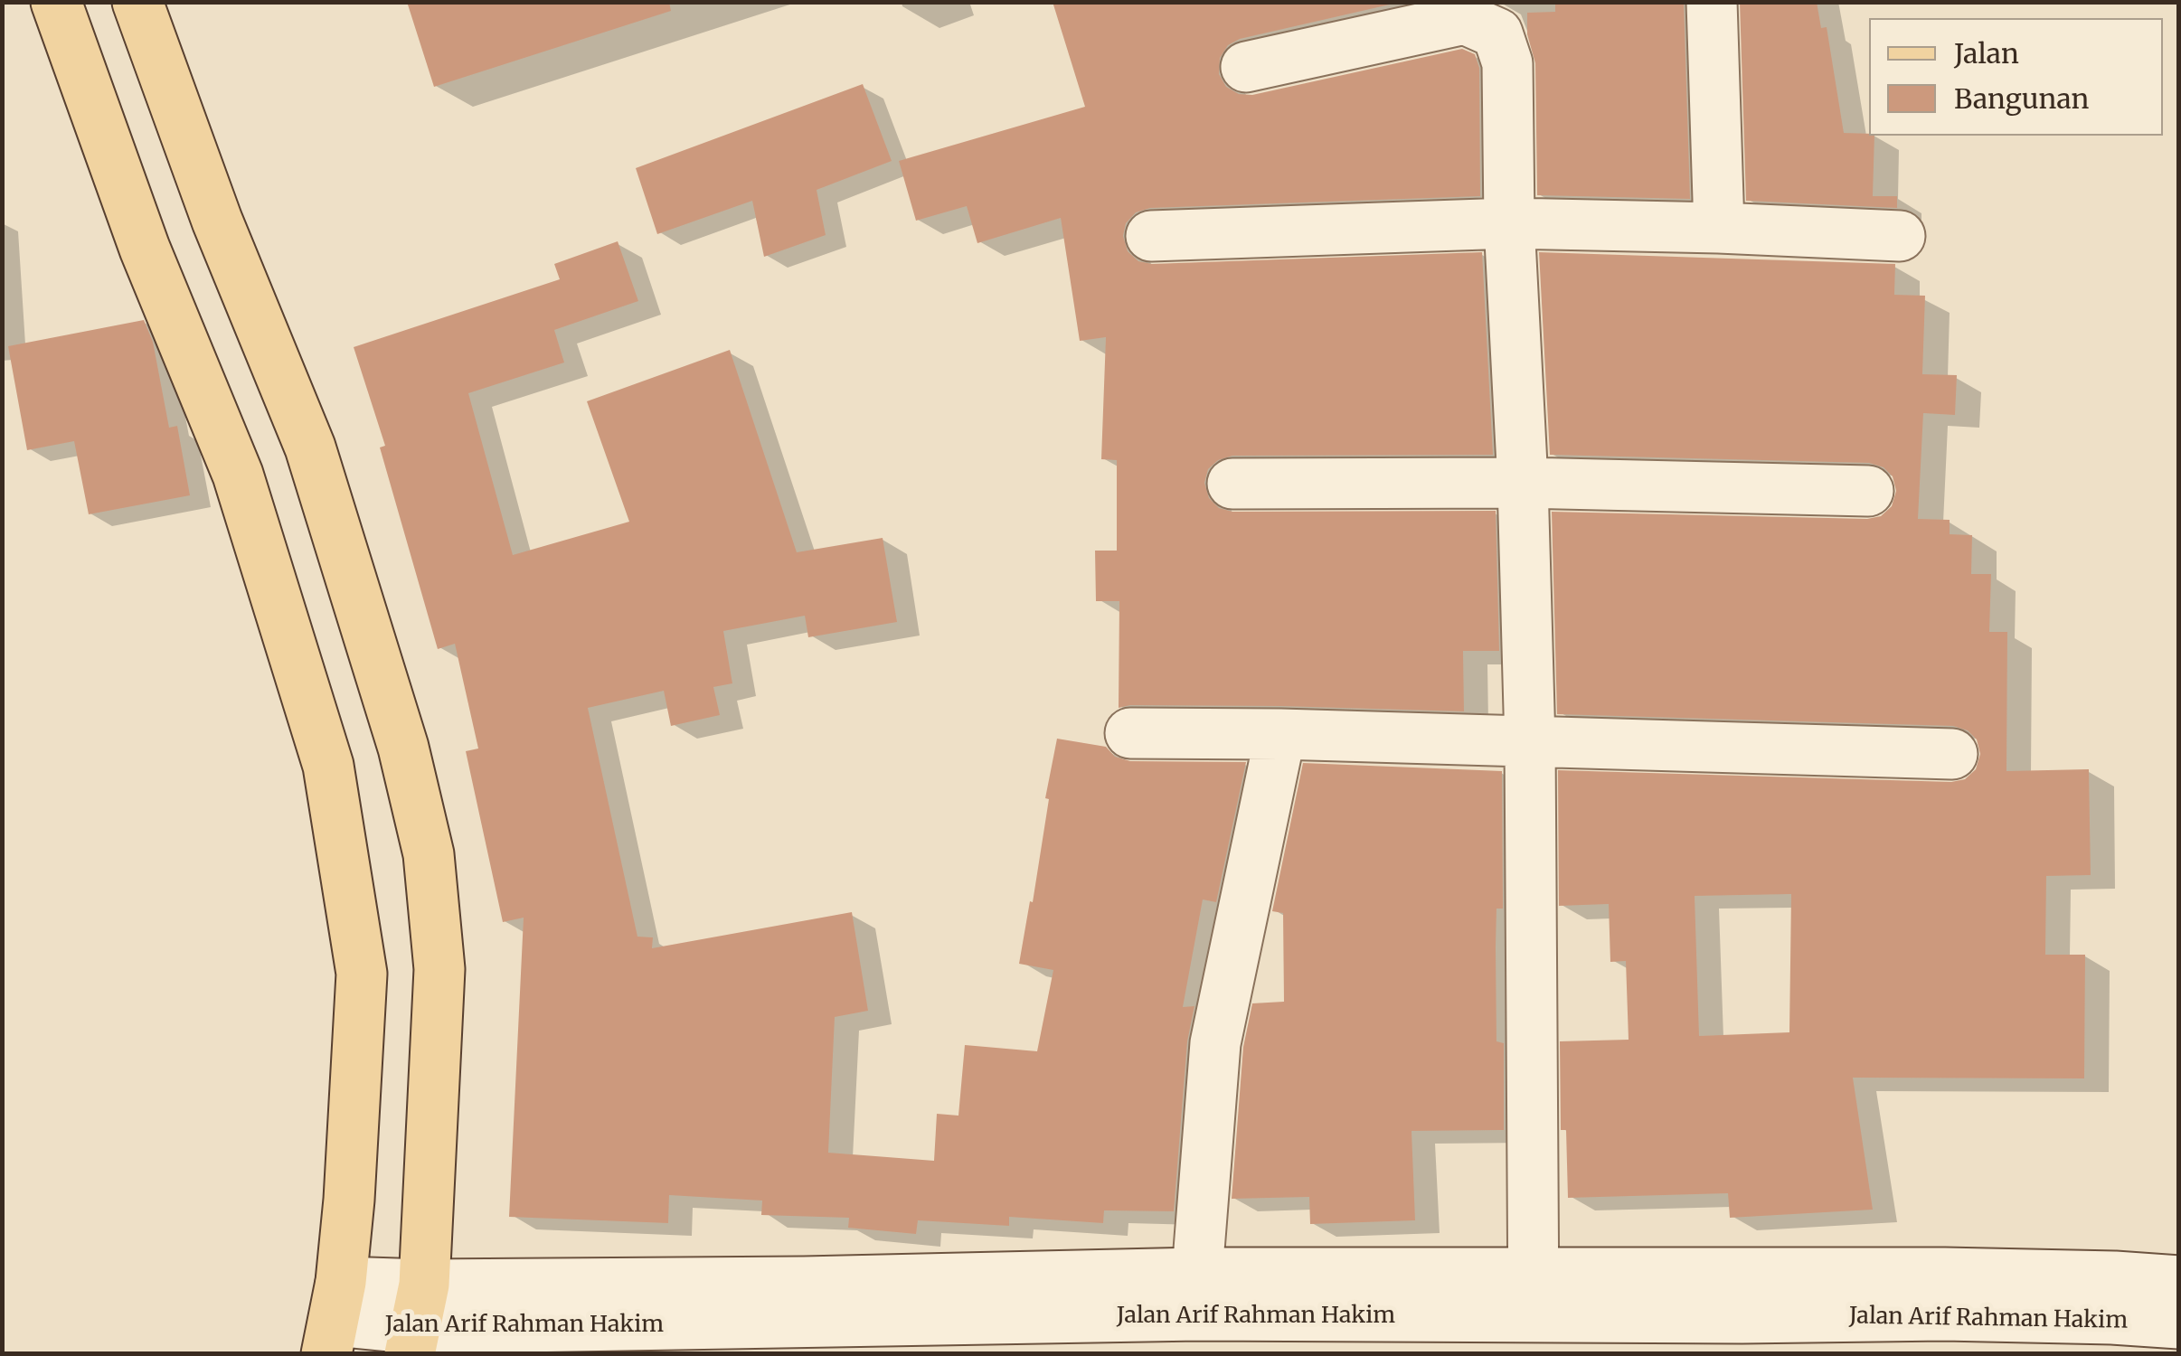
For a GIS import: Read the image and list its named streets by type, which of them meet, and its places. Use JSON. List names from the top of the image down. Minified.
{"streets":{"street":["Jalan Arif Rahman Hakim"]},"legend":["Jalan","Bangunan"]}
